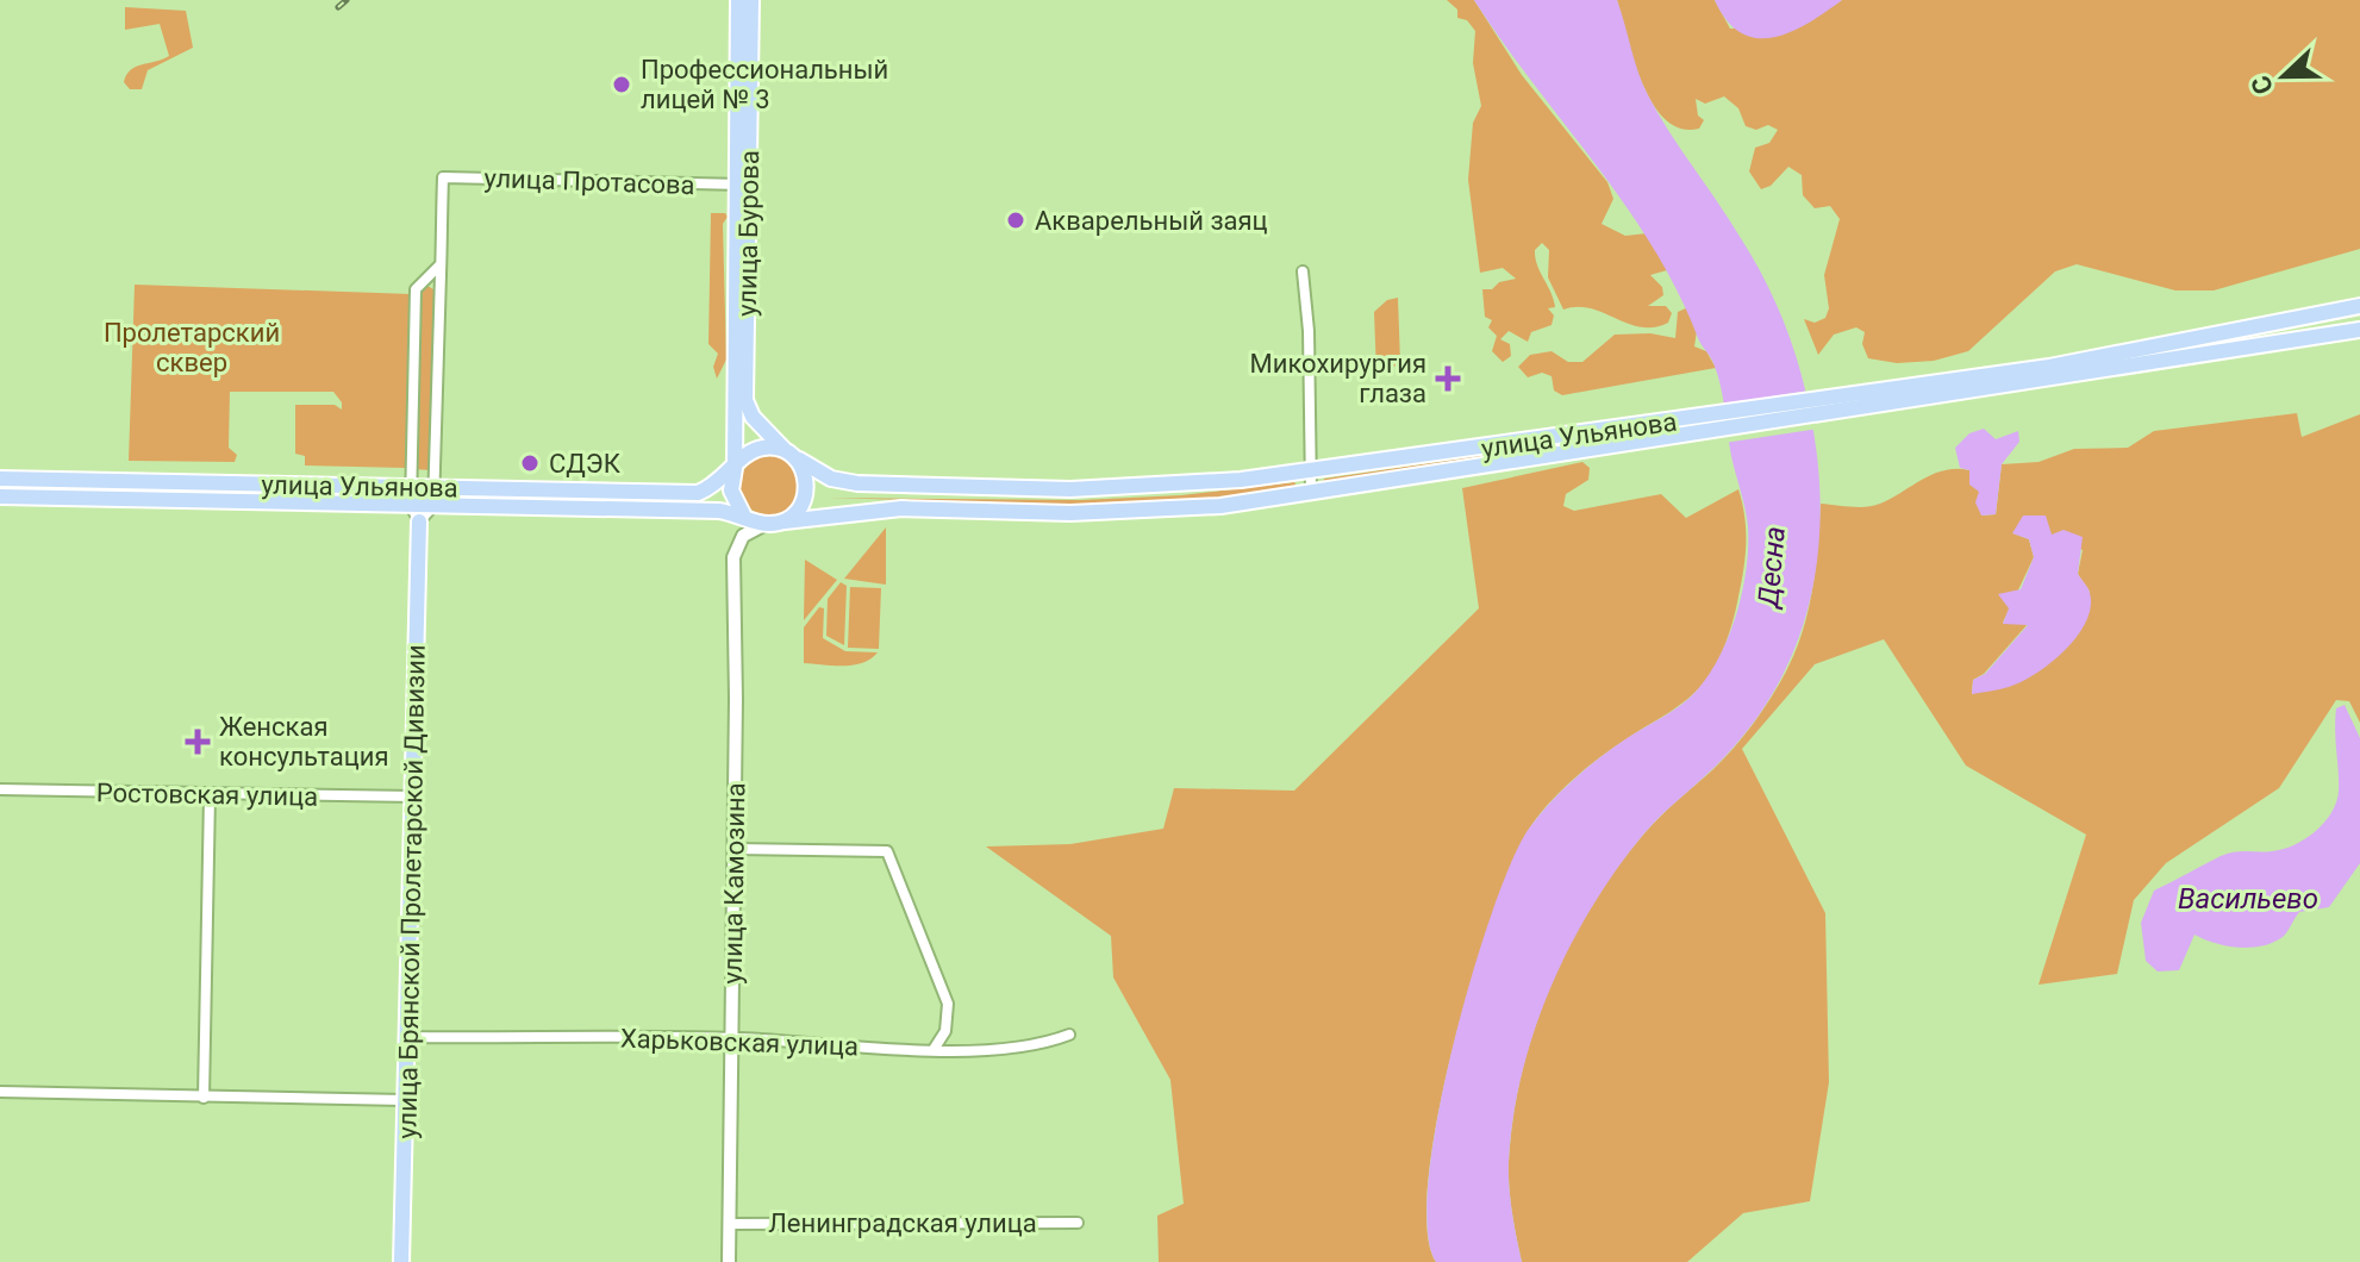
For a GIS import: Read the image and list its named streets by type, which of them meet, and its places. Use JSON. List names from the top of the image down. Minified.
{"streets":{"main road":["улица Бурова","улица Ульянова","улица Брянской Пролетарской Дивизии"],"street":["улица Протасова","Ростовская улица","улица Камозина","Харьковская улица","Ленинградская улица"]},"crossings":[["улица Протасова","улица Бурова"],["улица Протасова","улица Брянской Пролетарской Дивизии"],["улица Бурова","улица Ульянова"],["улица Бурова","улица Камозина"],["улица Ульянова","улица Камозина"],["улица Ульянова","улица Брянской Пролетарской Дивизии"],["Ростовская улица","улица Брянской Пролетарской Дивизии"],["улица Камозина","Харьковская улица"],["улица Камозина","Ленинградская улица"],["улица Брянской Пролетарской Дивизии","Харьковская улица"]],"water":["Десна","Васильево"],"parks":["Пролетарский сквер"],"places":{"other":["Профессиональный лицей № 3","Акварельный заяц","СДЭК"],"health":["Микохирургия глаза","Женская консультация"]},"north":"left"}
